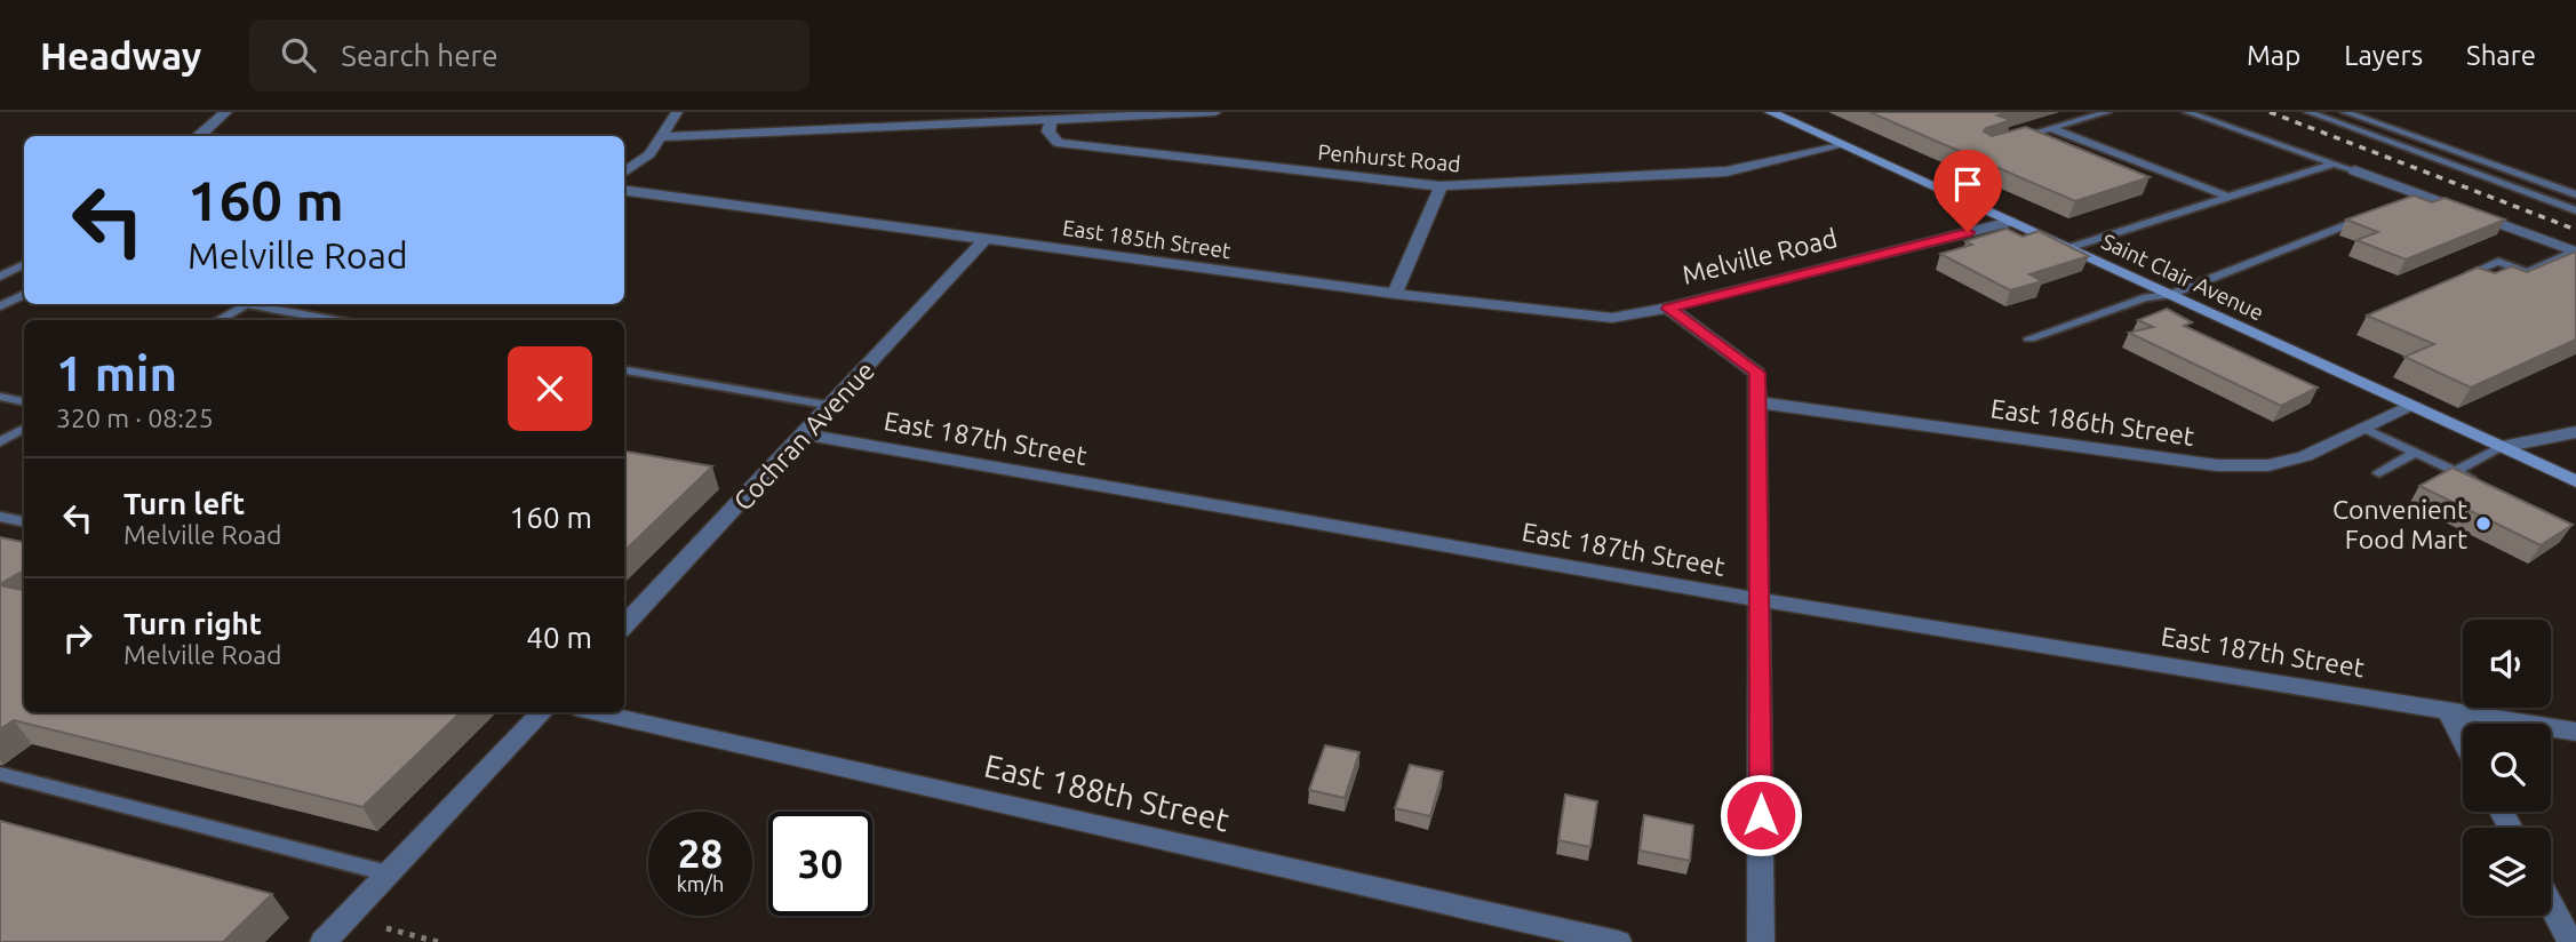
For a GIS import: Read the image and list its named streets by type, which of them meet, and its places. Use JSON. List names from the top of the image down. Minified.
{"streets":{"street":["Penhurst Road","East 185th Street","Melville Road","Saint Clair Avenue","East 186th Street","Cochran Avenue","East 187th Street","East 188th Street"]},"crossings":[["Penhurst Road","Saint Clair Avenue"],["East 185th Street","Melville Road"],["East 185th Street","Cochran Avenue"],["Melville Road","Saint Clair Avenue"],["Melville Road","East 186th Street"],["Melville Road","East 187th Street"],["Saint Clair Avenue","East 186th Street"],["Cochran Avenue","East 187th Street"]],"places":["Convenient Food Mart"],"page":{"header":"Headway","search":"Search here","nav":["Map","Layers","Share"],"turn":["160 m","Melville Road"],"heading":["1 min","320 m · 08:25"],"list":[{"name":"Turn left","note":"Melville Road","value":"160 m"},{"name":"Turn right","note":"Melville Road","value":"40 m"}],"speed":"28 km/h","limit":"30"}}
